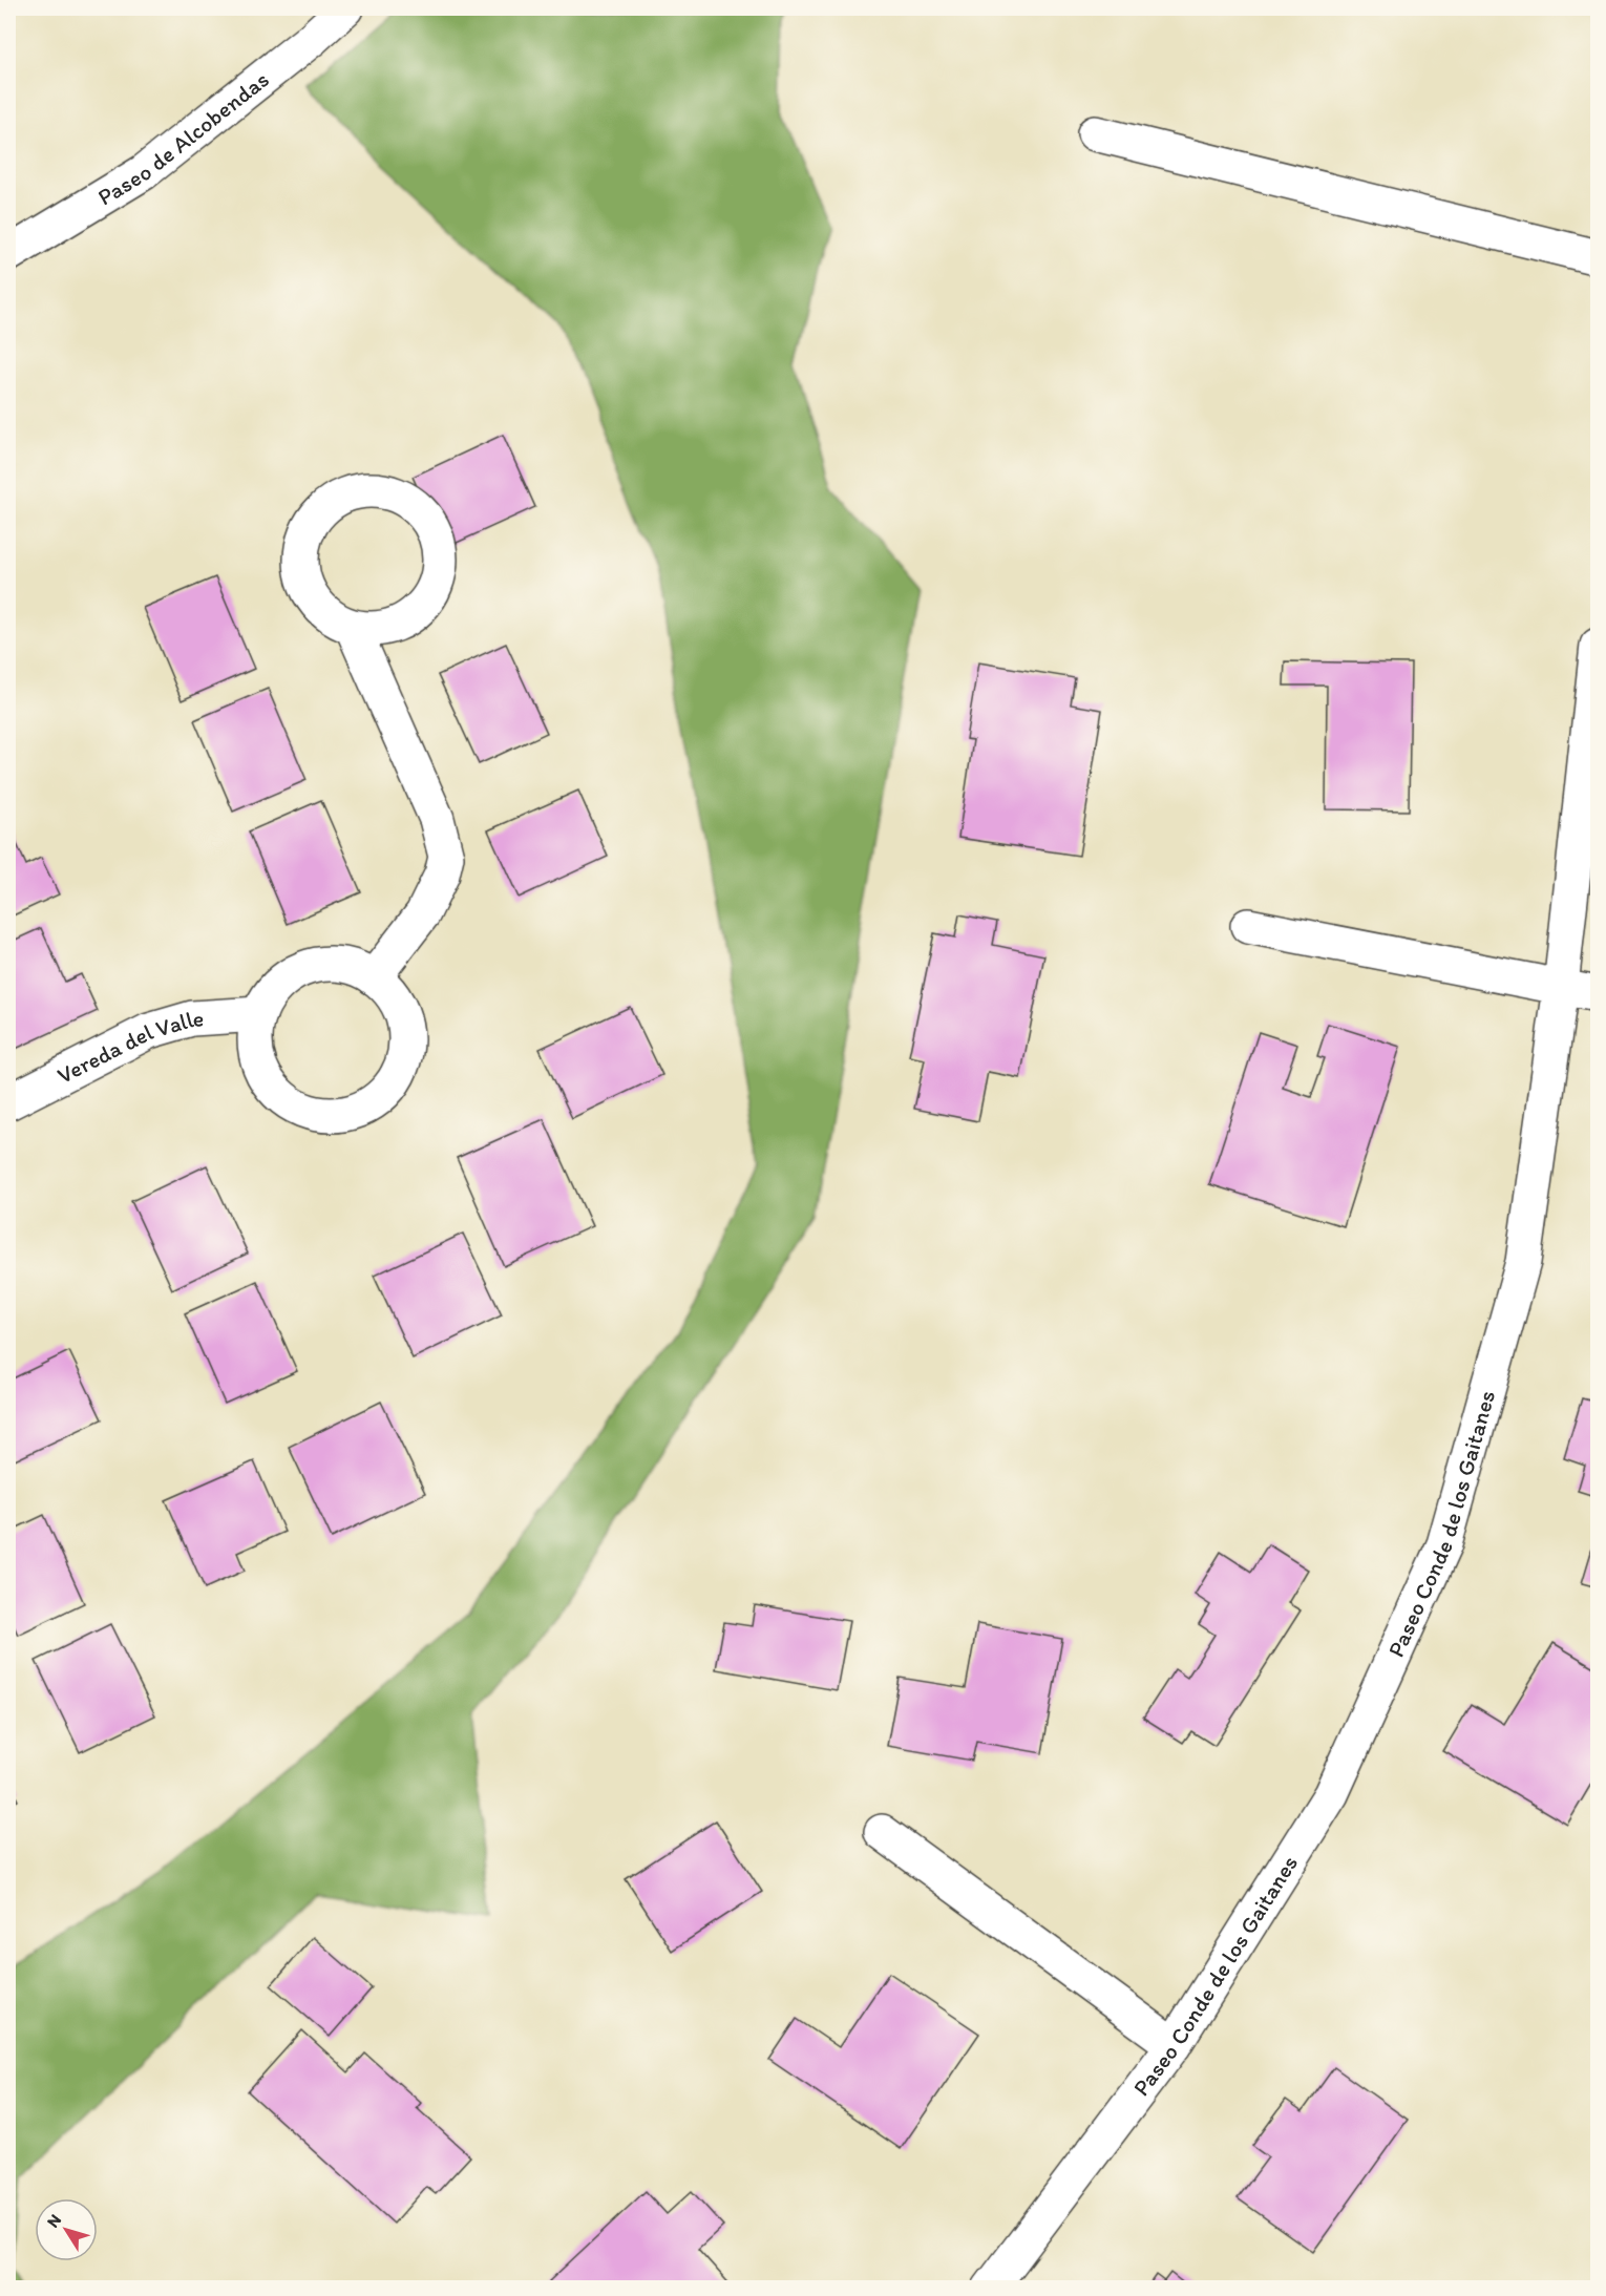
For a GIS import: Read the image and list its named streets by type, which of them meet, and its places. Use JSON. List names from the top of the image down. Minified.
{"streets":{"street":["Paseo de Alcobendas","Vereda del Valle","Paseo Conde de los Gaitanes"]},"north":"top left"}
